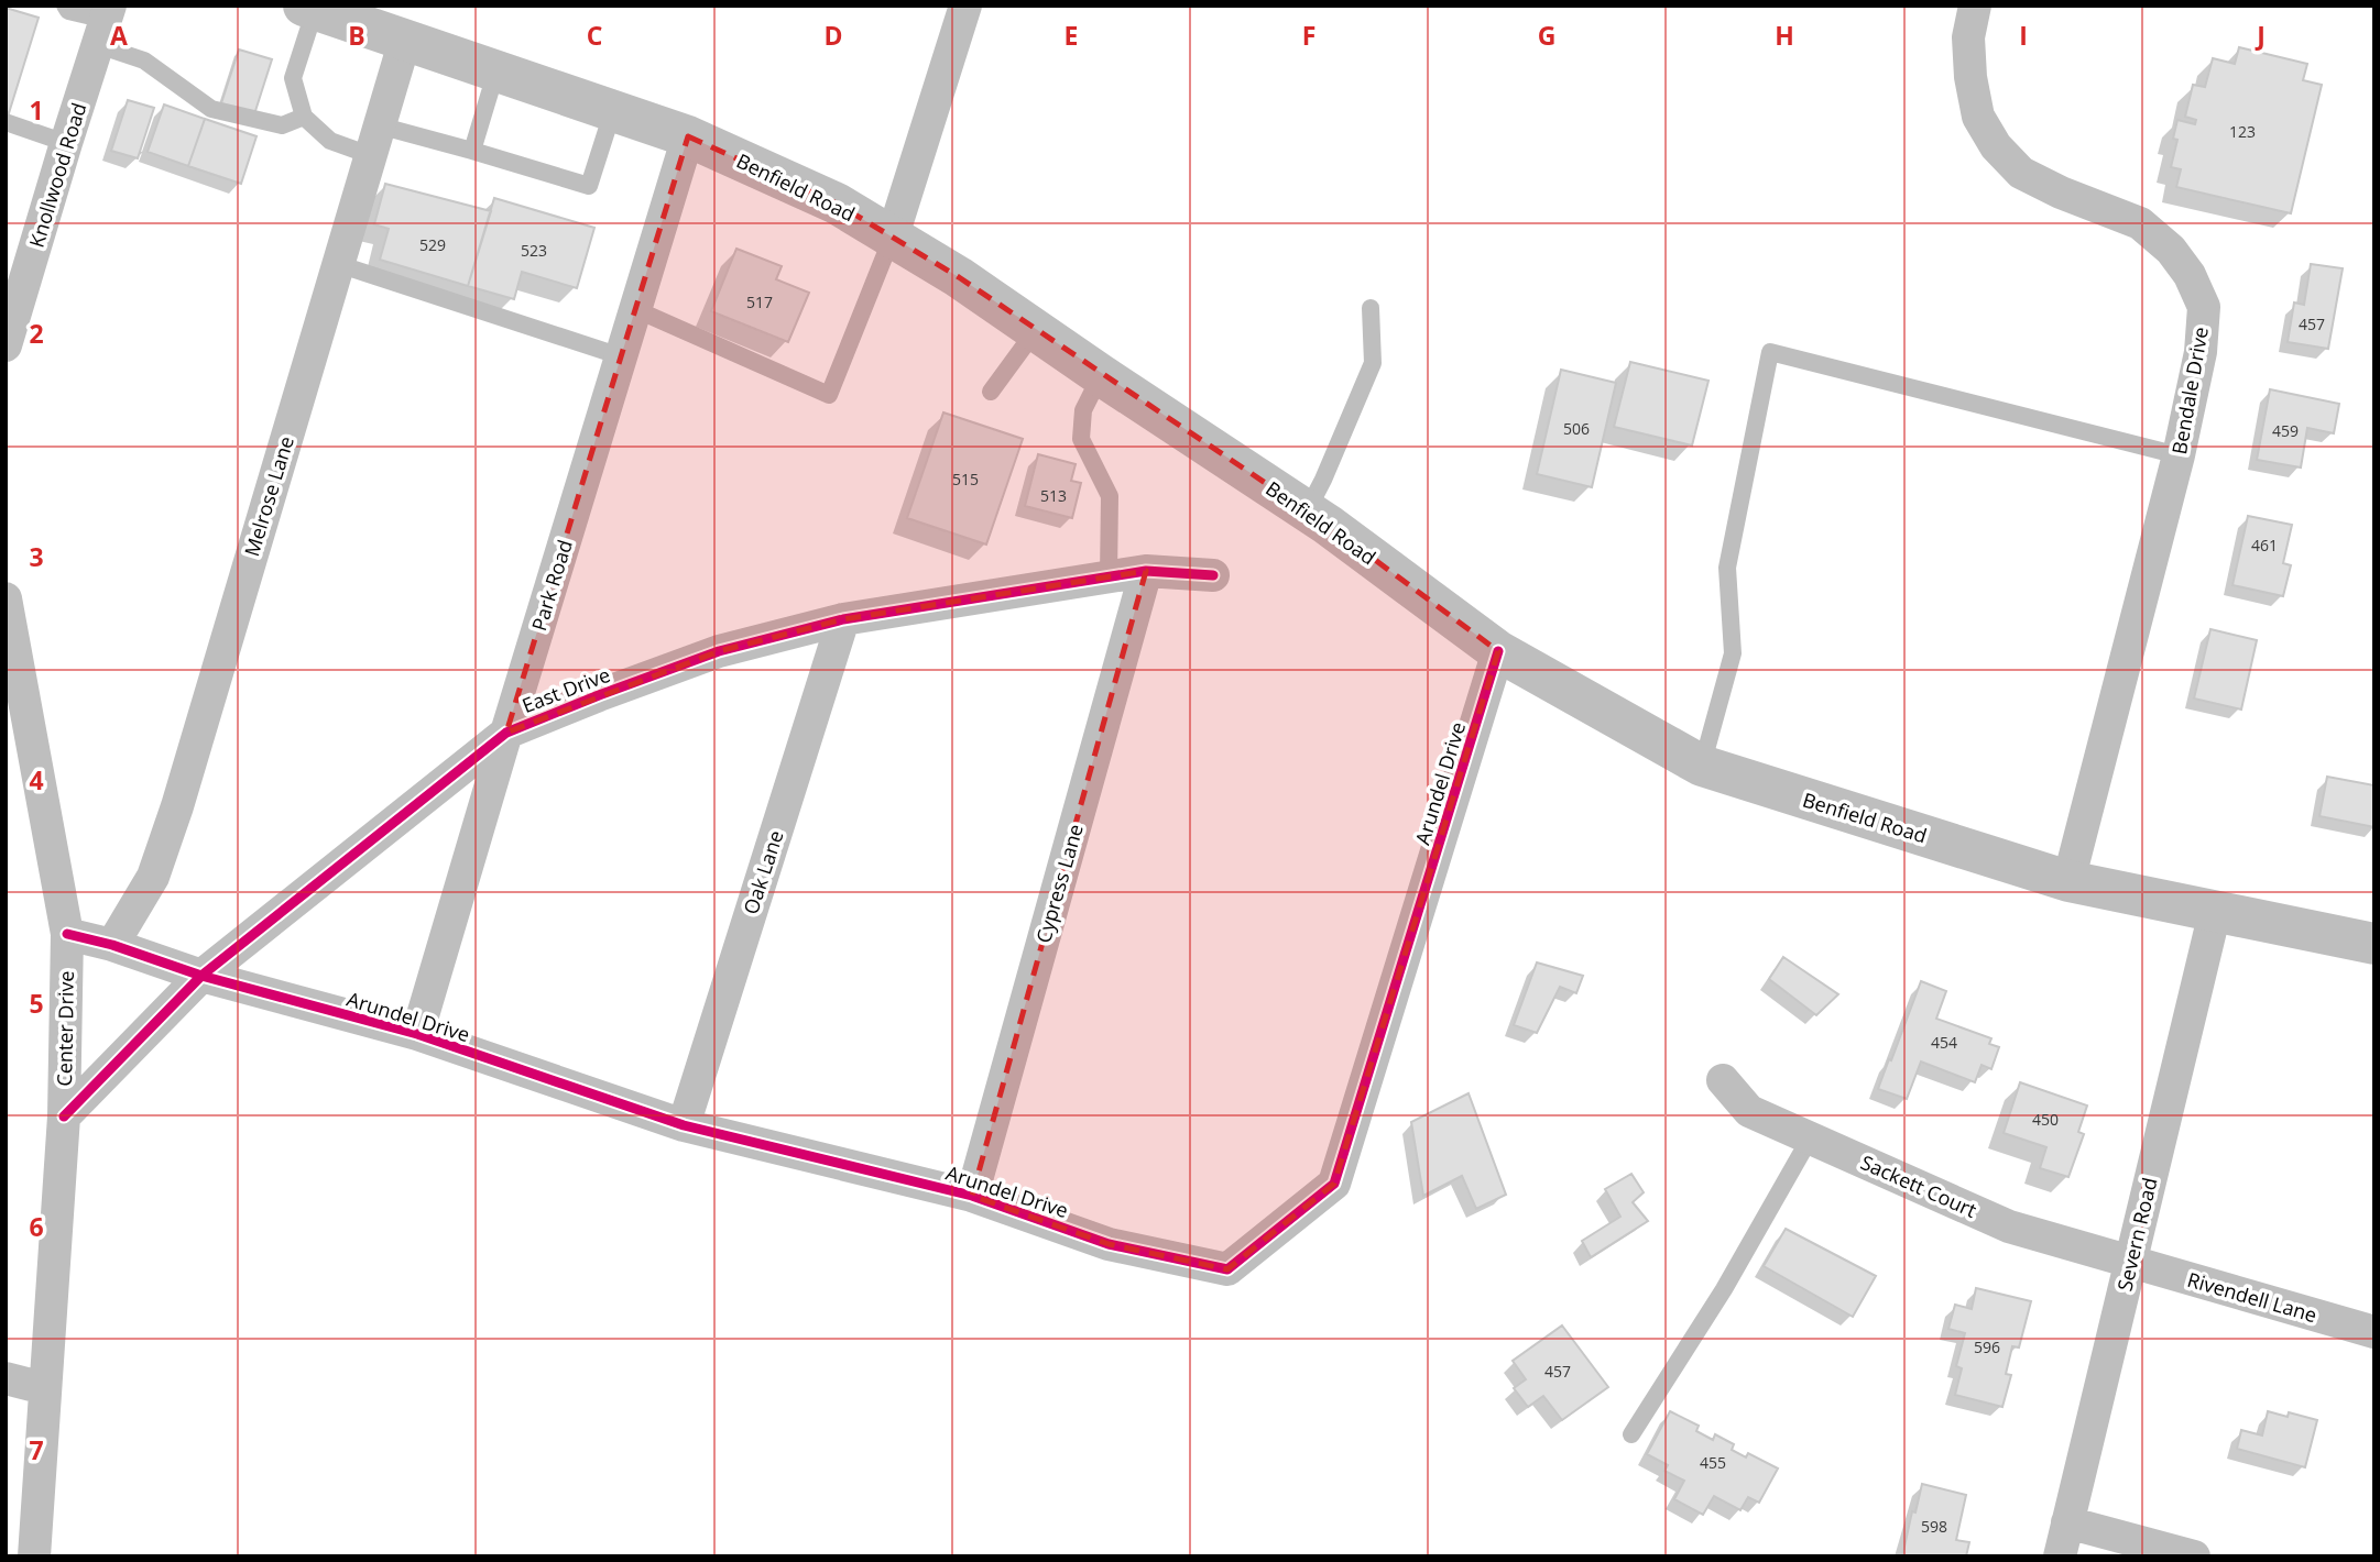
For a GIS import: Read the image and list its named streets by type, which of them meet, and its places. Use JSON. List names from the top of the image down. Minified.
{"streets":{"main road":["Benfield Road"],"street":["Knollwood Road","Bendale Drive","Melrose Lane","Park Road","East Drive","Arundel Drive","Oak Lane","Cypress Lane","Center Drive","Sackett Court","Severn Road","Rivendell Lane"]},"crossings":[["Benfield Road","Bendale Drive"],["Benfield Road","Melrose Lane"],["Benfield Road","Park Road"],["Benfield Road","Arundel Drive"],["Benfield Road","Severn Road"],["Melrose Lane","Arundel Drive"],["Park Road","East Drive"],["Park Road","Arundel Drive"],["East Drive","Arundel Drive"],["East Drive","Oak Lane"],["East Drive","Cypress Lane"],["East Drive","Center Drive"],["Arundel Drive","Oak Lane"],["Arundel Drive","Cypress Lane"],["Arundel Drive","Center Drive"],["Sackett Court","Severn Road"],["Sackett Court","Rivendell Lane"],["Severn Road","Rivendell Lane"]],"house_numbers":["123","529","523","517","457","506","459","515","513","461","454","450","596","457","455","598"],"grid":{"columns":["A","B","C","D","E","F","G","H","I","J"],"rows":["1","2","3","4","5","6","7"]}}
